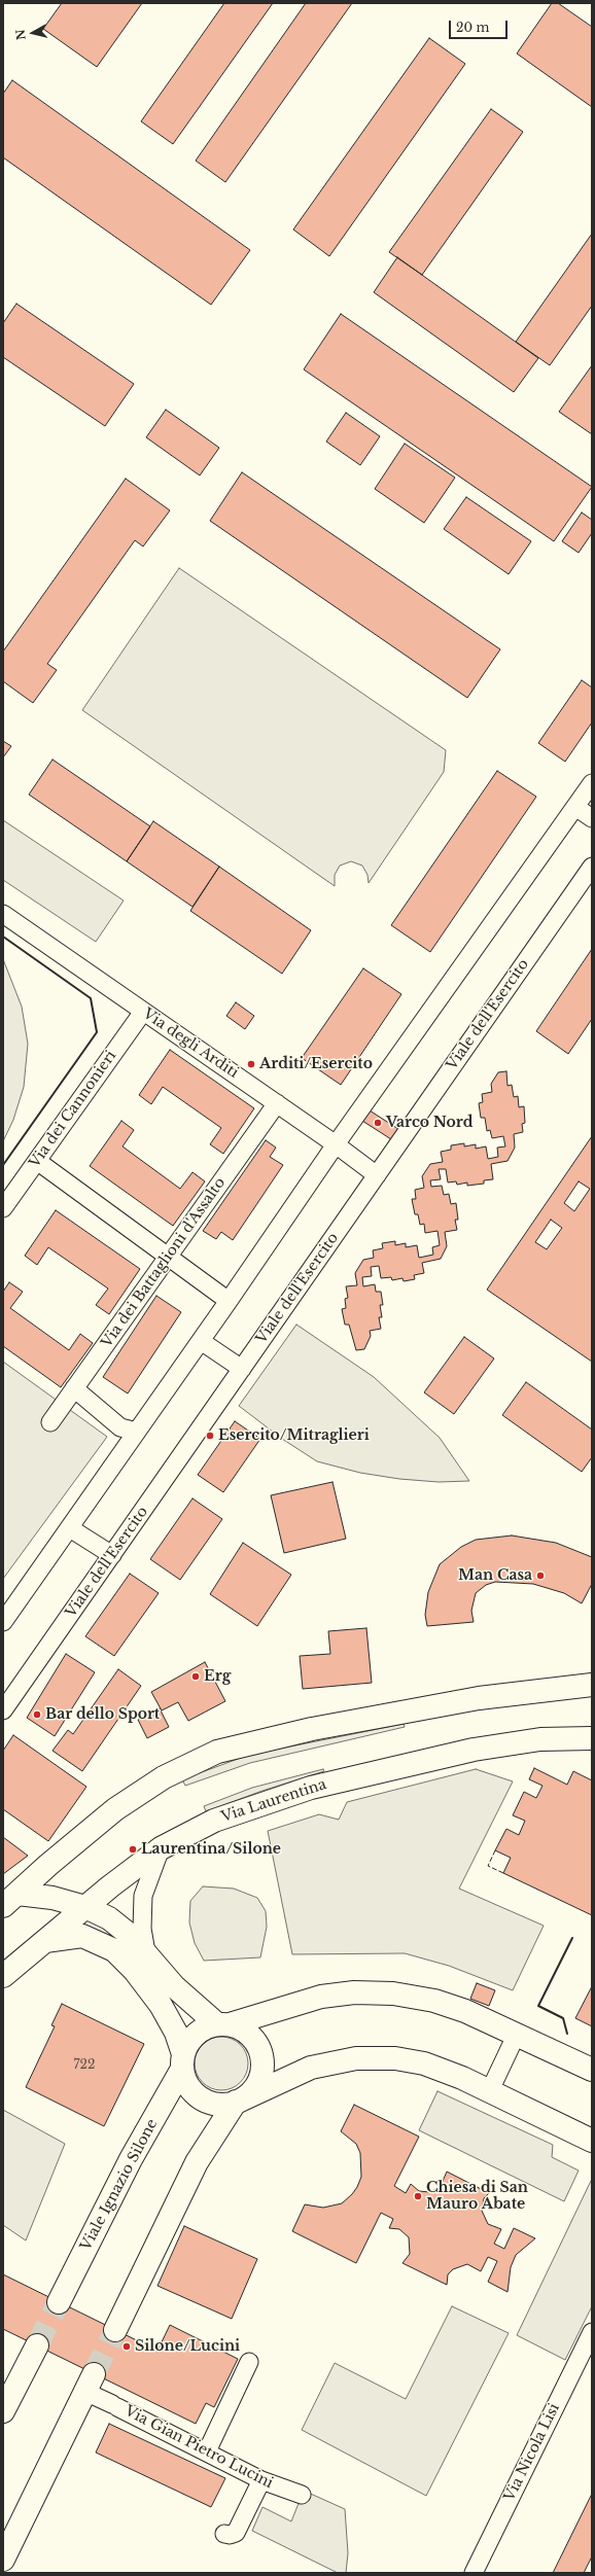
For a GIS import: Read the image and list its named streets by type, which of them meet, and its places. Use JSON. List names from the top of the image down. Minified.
{"streets":{"street":["Viale dell'Esercito","Via degli Arditi","Via dei Cannonieri","Via dei Battaglioni d'Assalto","Via Laurentina","Viale Ignazio Silone","Via Gian Pietro Lucini","Via Nicola Lisi"]},"crossings":[["Viale dell'Esercito","Via degli Arditi"],["Via degli Arditi","Via dei Cannonieri"],["Via degli Arditi","Via dei Battaglioni d'Assalto"]],"places":["Arditi/Esercito","Varco Nord","Esercito/Mitraglieri","Man Casa","Erg","Bar dello Sport","Laurentina/Silone","Chiesa di San Mauro Abate","Silone/Lucini"],"house_numbers":["722"],"scale_bar":"20 m","north":"left"}
